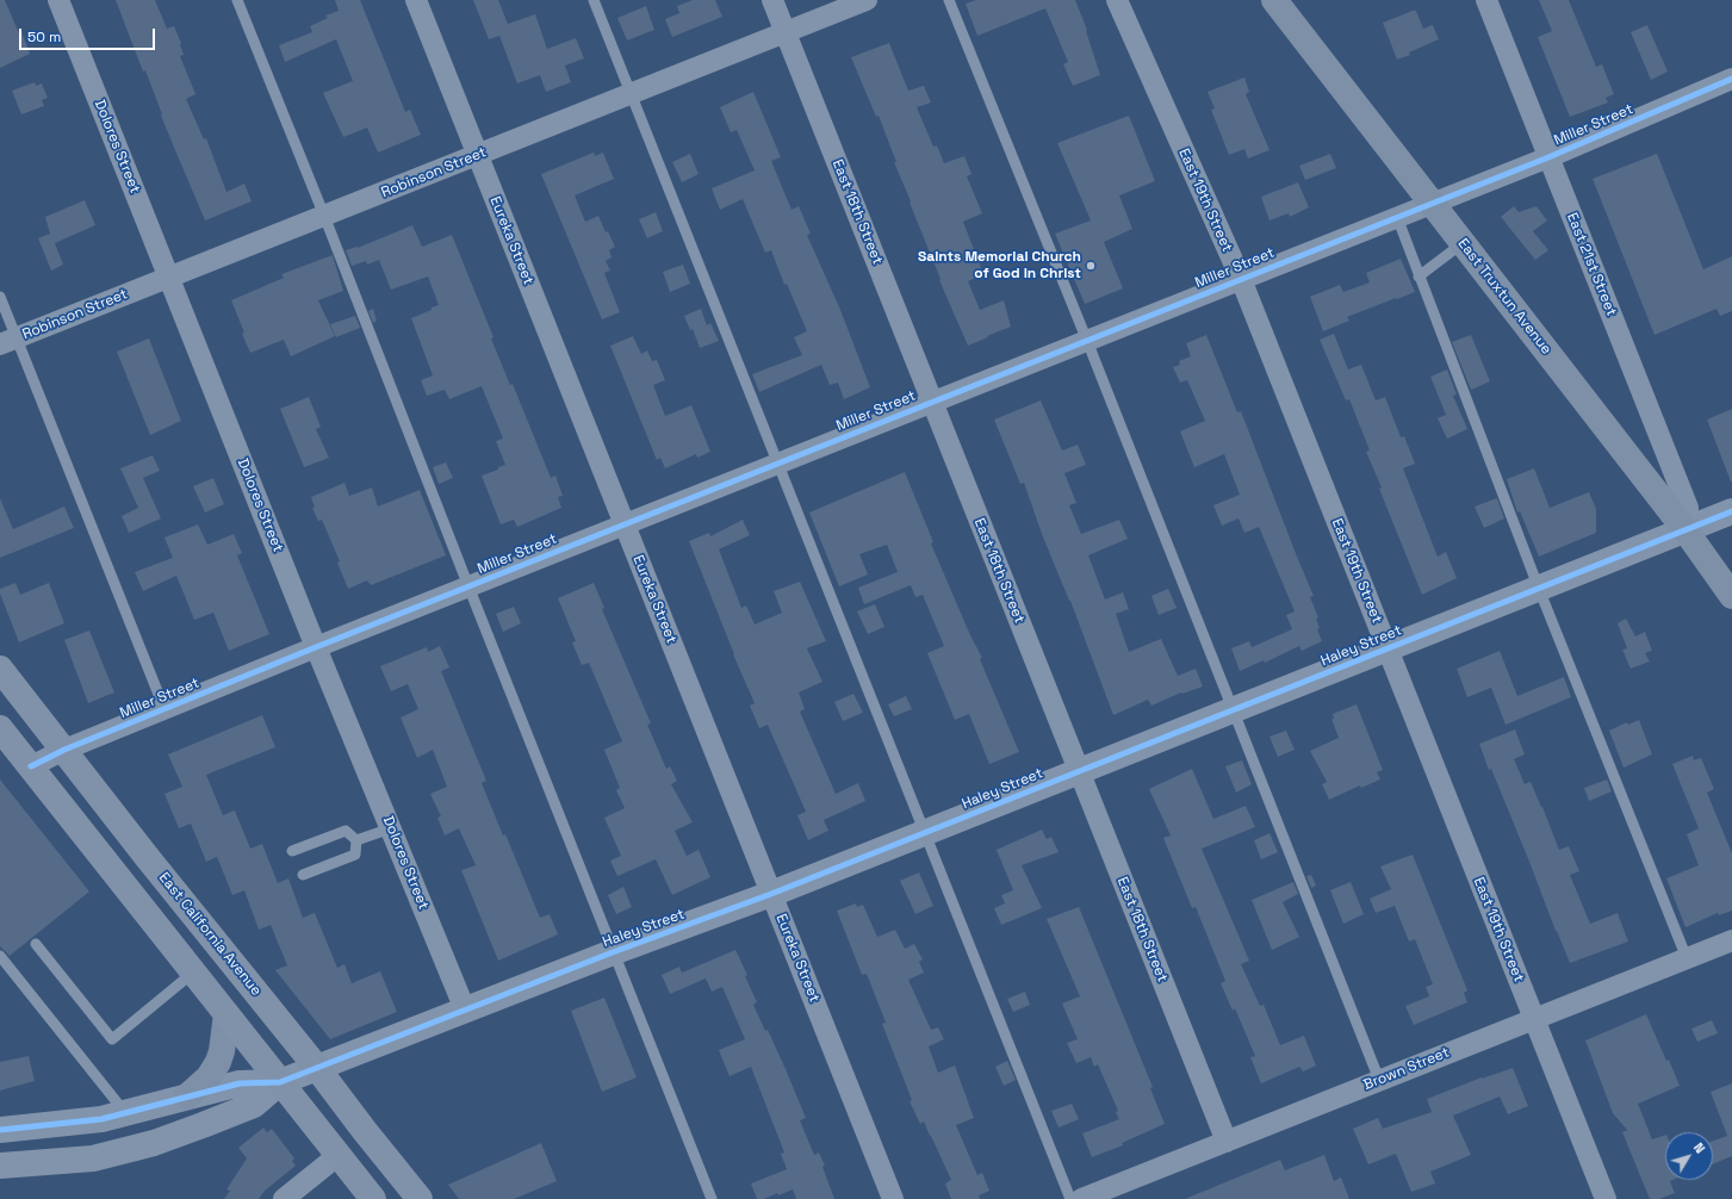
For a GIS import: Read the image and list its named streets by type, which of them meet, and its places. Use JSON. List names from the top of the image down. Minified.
{"streets":{"main road":["East Truxtun Avenue","East California Avenue"],"street":["Miller Street","Dolores Street","Robinson Street","East 19th Street","East 18th Street","Eureka Street","East 21st Street","Haley Street","Brown Street"]},"crossings":[["Miller Street","Dolores Street"],["Miller Street","East 19th Street"],["Miller Street","East 18th Street"],["Miller Street","Eureka Street"],["Miller Street","East 21st Street"],["Miller Street","East Truxtun Avenue"],["Miller Street","East California Avenue"],["Dolores Street","Robinson Street"],["Dolores Street","Haley Street"],["Robinson Street","East 18th Street"],["Robinson Street","Eureka Street"],["East 19th Street","Haley Street"],["East 19th Street","Brown Street"],["East 18th Street","Haley Street"],["East 18th Street","Brown Street"],["Eureka Street","Haley Street"],["East 21st Street","East Truxtun Avenue"],["East 21st Street","Haley Street"],["East Truxtun Avenue","Haley Street"],["Haley Street","East California Avenue"]],"places":["Saints Memorial Church of God in Christ"],"scale_bar":"50 m","north":"top right"}
